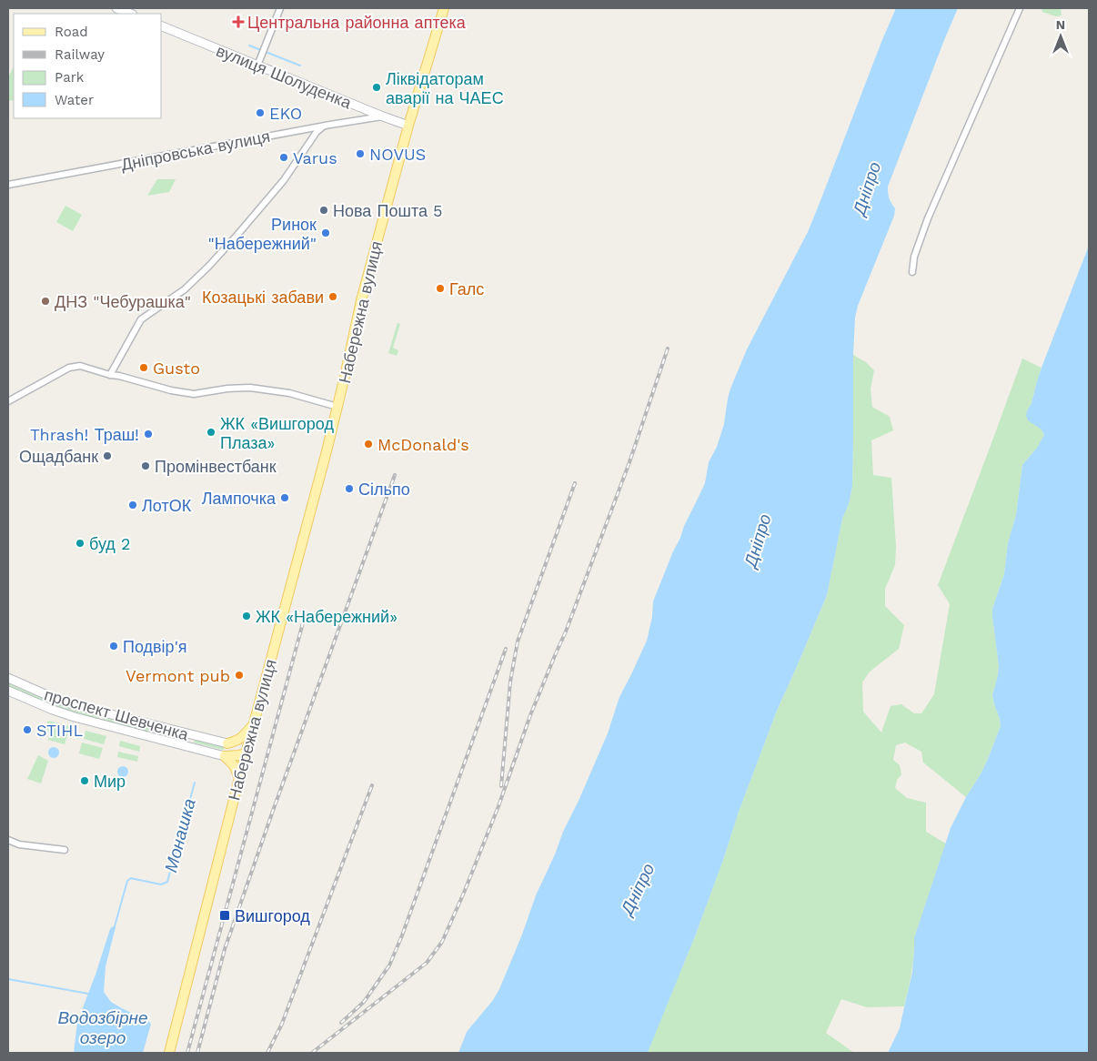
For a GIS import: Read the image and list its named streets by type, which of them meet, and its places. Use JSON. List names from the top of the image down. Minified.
{"streets":{"main road":["Набережна вулиця"],"street":["вулиця Шолуденка","Дніпровська вулиця","проспект Шевченка"]},"crossings":[["вулиця Шолуденка","Дніпровська вулиця"],["вулиця Шолуденка","Набережна вулиця"]],"water":["Дніпро","Монашка","Водозбірне озеро"],"places":{"health":["Центральна районна аптека"],"other":["Ліквідаторам аварії на ЧАЕС","EKO","NOVUS","Varus","Нова Пошта 5","Ринок \"Набережний\"","Галс","Козацькі забави","ДНЗ \"Чебурашка\"","Gusto","ЖК «Вишгород Плаза»","Thrash! Траш!","McDonald's","Ощадбанк","Промінвестбанк","Сільпо","Лампочка","ЛотОК","буд 2","ЖК «Набережний»","Подвір'я","Vermont pub","STIHL","Мир"],"transit":["Вишгород"]},"legend":["Road","Railway","Park","Water"],"north":"top"}
